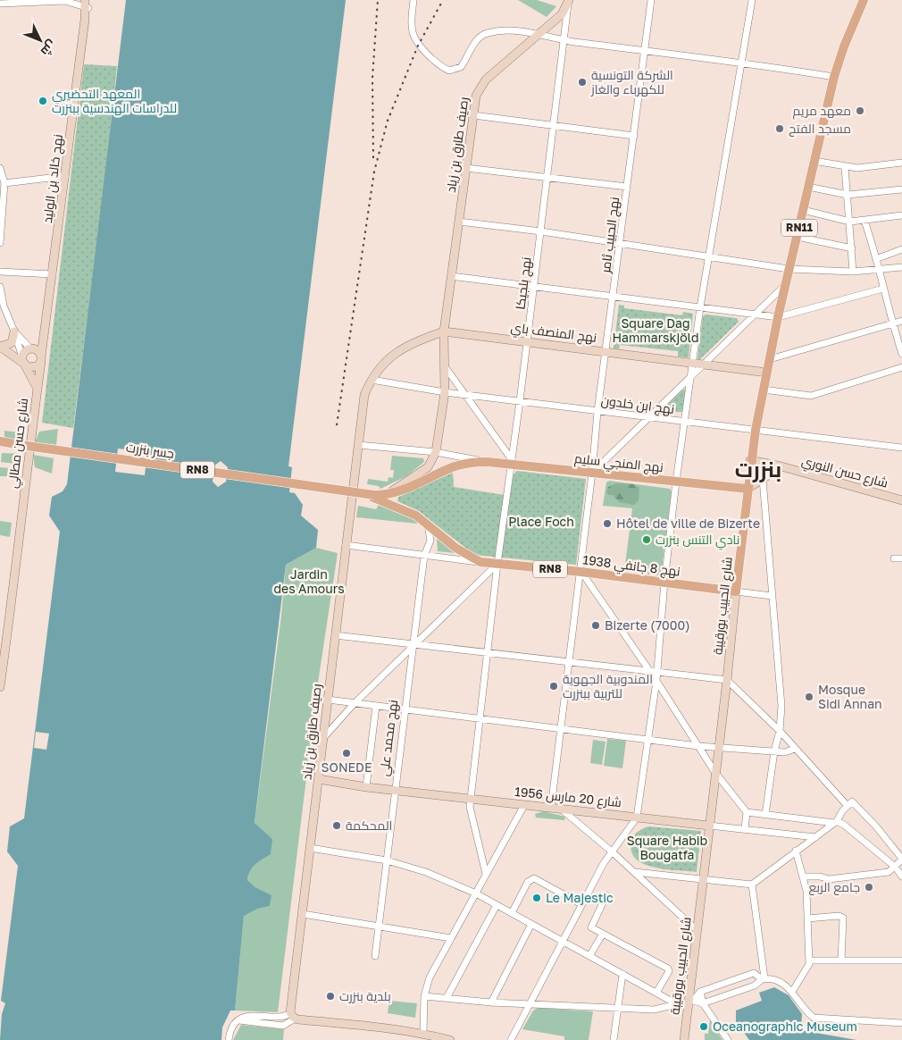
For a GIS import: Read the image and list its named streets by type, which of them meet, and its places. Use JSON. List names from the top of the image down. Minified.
{"streets":{"main road":["RN11","جسر بنزرت","نهج المنجي سليم","RN8","نهج 8 جانفي 1938","شارع الحبيب بورقيبة"],"street":["رصيف طارق بن زياد","نهج خالد بن الوليد","نهج الحبيب ثامر","نهج بلجيكا","نهج المنصف باي","نهج ابن خلدون","شارع حسن مطالي","شارع حسن النوري","نهج محمد علي","شارع 20 مارس 1956"]},"crossings":[["رصيف طارق بن زياد","نهج بلجيكا"],["رصيف طارق بن زياد","نهج المنصف باي"],["رصيف طارق بن زياد","نهج ابن خلدون"],["رصيف طارق بن زياد","نهج المنجي سليم"],["رصيف طارق بن زياد","شارع 20 مارس 1956"],["نهج خالد بن الوليد","شارع حسن مطالي"],["نهج الحبيب ثامر","نهج المنصف باي"],["نهج الحبيب ثامر","نهج ابن خلدون"],["نهج الحبيب ثامر","نهج المنجي سليم"],["نهج الحبيب ثامر","نهج 8 جانفي 1938"],["نهج الحبيب ثامر","شارع 20 مارس 1956"],["نهج بلجيكا","نهج المنصف باي"],["نهج بلجيكا","نهج ابن خلدون"],["نهج بلجيكا","نهج المنجي سليم"],["نهج بلجيكا","نهج 8 جانفي 1938"],["نهج بلجيكا","شارع 20 مارس 1956"],["نهج المنصف باي","شارع الحبيب بورقيبة"],["نهج ابن خلدون","شارع الحبيب بورقيبة"],["جسر بنزرت","نهج المنجي سليم"],["جسر بنزرت","RN8"],["جسر بنزرت","نهج 8 جانفي 1938"],["نهج المنجي سليم","نهج 8 جانفي 1938"],["نهج المنجي سليم","شارع الحبيب بورقيبة"],["شارع حسن النوري","شارع الحبيب بورقيبة"],["نهج 8 جانفي 1938","شارع الحبيب بورقيبة"],["نهج 8 جانفي 1938","نهج محمد علي"],["شارع الحبيب بورقيبة","شارع 20 مارس 1956"],["نهج محمد علي","شارع 20 مارس 1956"]],"districts":["بنزرت"],"parks":["Square Dag Hammarskjöld","Place Foch","Jardin des Amours","Square Habib Bougatfa"],"places":["الشركة التونسية للكهرباء والغاز","المعهد التحضيري للدراسات الهندسية ببنزرت","معهد مريم","مسجد الفتح","Hôtel de ville de Bizerte","نادي التنس بنزرت","Bizerte (7000)","المندوبية الجهوية للتربية ببنزرت","Mosque Sidi Annan","SONEDE","المحكمة","جامع الربع","Le Majestic","بلدية بنزرت","Oceanographic Museum"],"north":"bottom right"}
